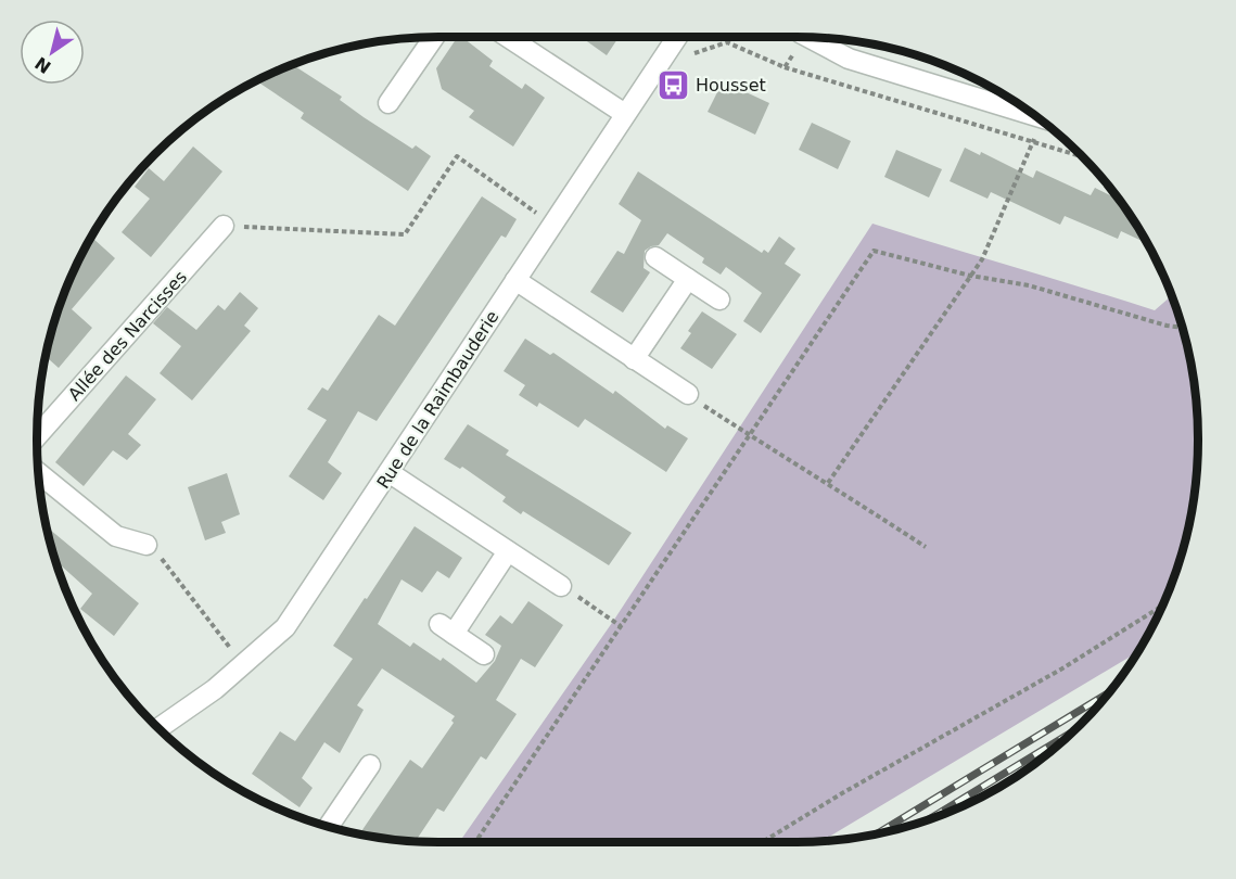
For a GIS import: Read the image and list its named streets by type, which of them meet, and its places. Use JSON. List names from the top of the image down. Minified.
{"streets":{"street":["Allée des Narcisses","Rue de la Raimbauderie"]},"places":{"bus stop":["Housset"]},"north":"bottom left"}
